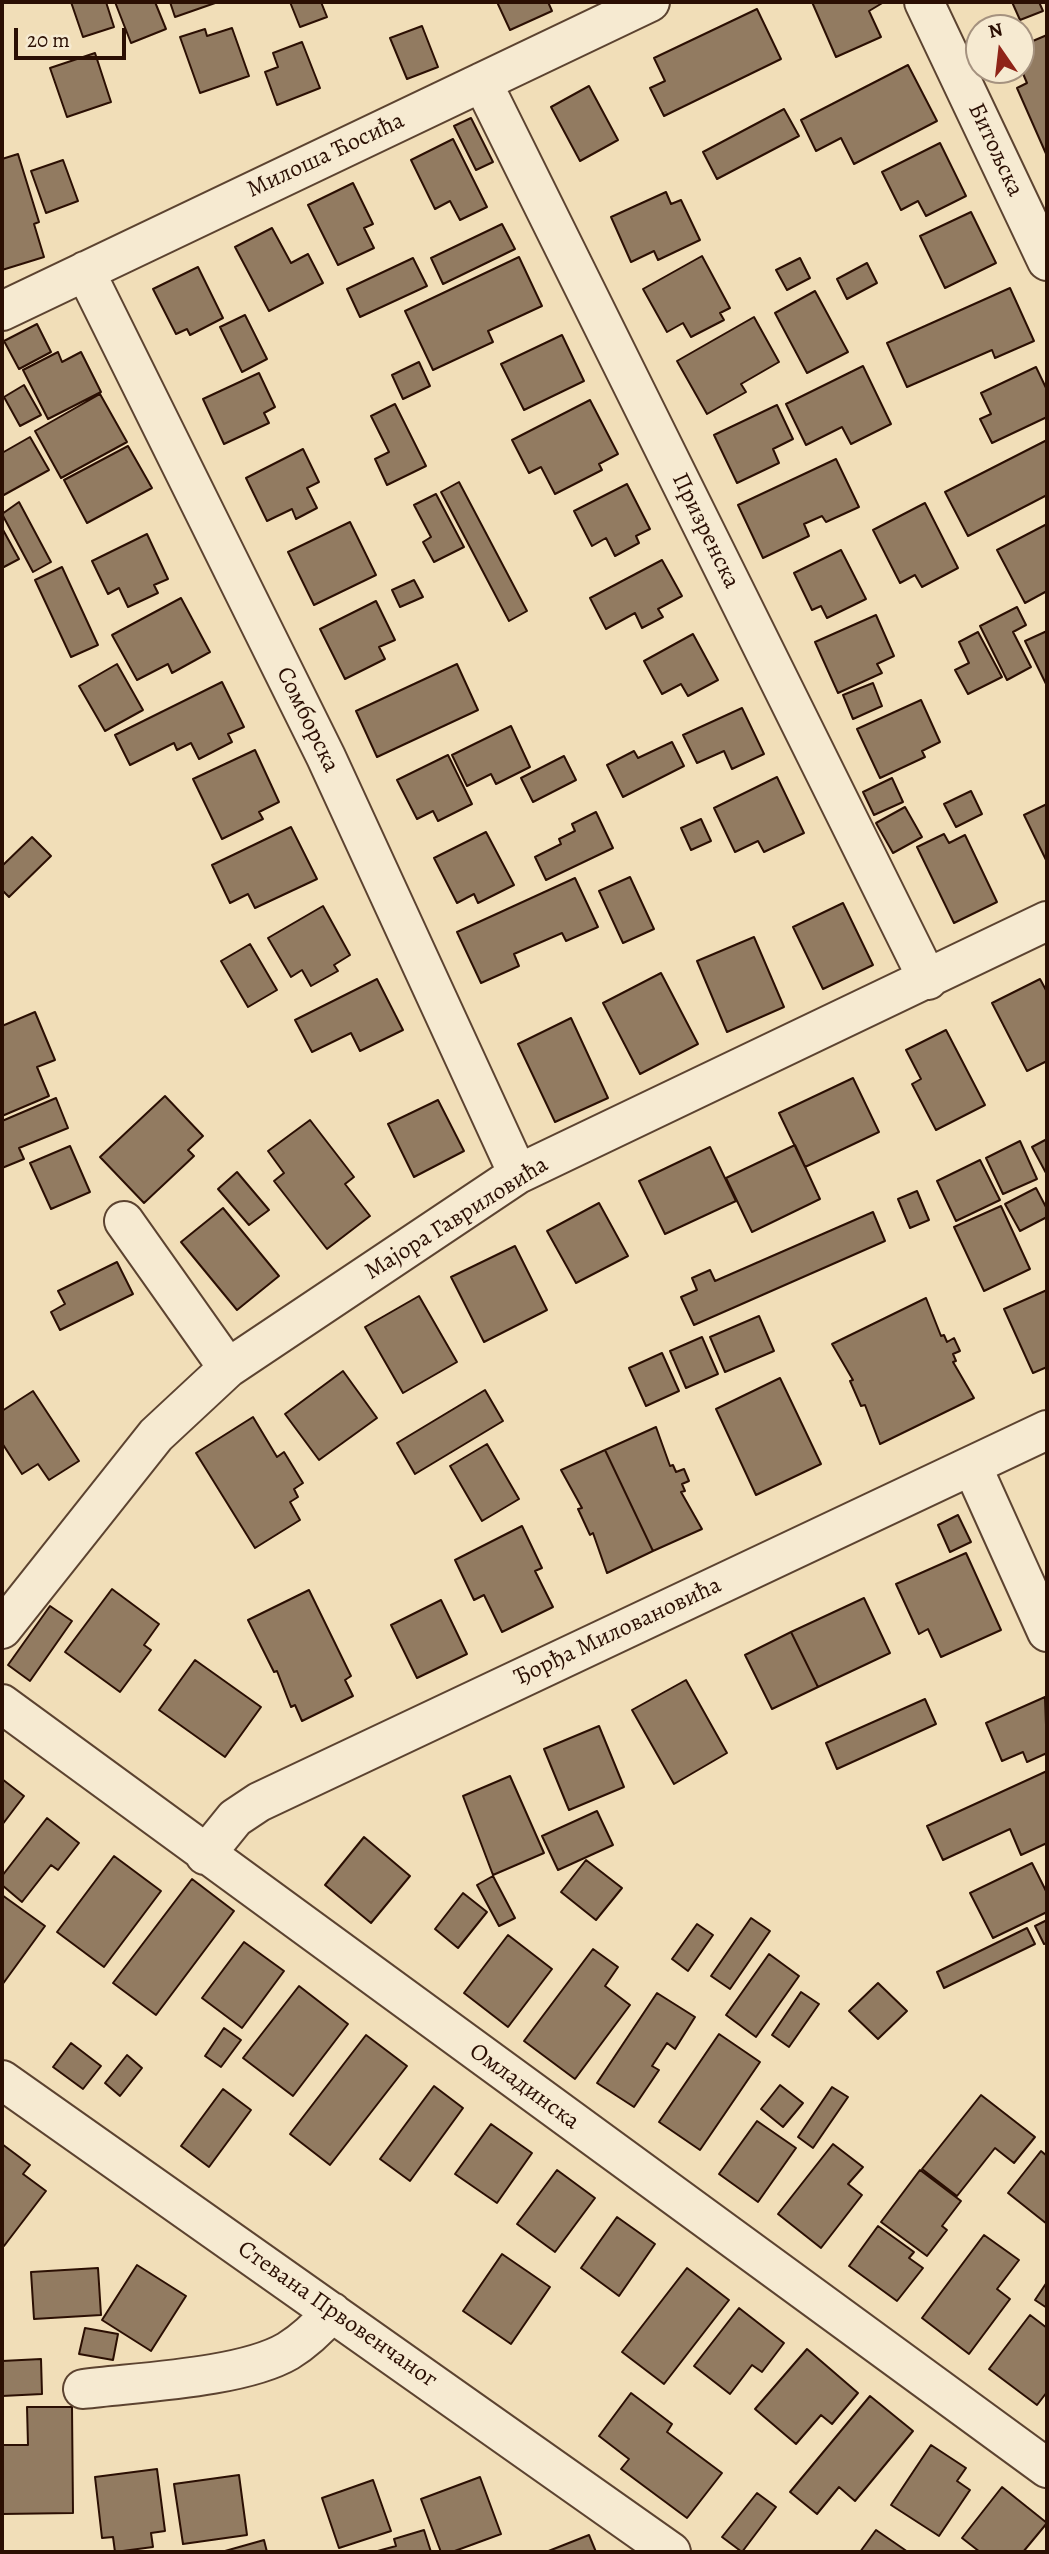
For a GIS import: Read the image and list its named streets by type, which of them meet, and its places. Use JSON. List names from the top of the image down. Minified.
{"streets":{"street":["Битољска","Милоша Ћосића","Призренска","Сомборска","Мајора Гавриловића","Ђорђа Миловановића","Омладинска","Стевана Првовенчаног"]},"crossings":[["Милоша Ћосића","Призренска"],["Милоша Ћосића","Сомборска"],["Призренска","Мајора Гавриловића"],["Сомборска","Мајора Гавриловића"],["Ђорђа Миловановића","Омладинска"]],"scale_bar":"20 m","north":"top"}
